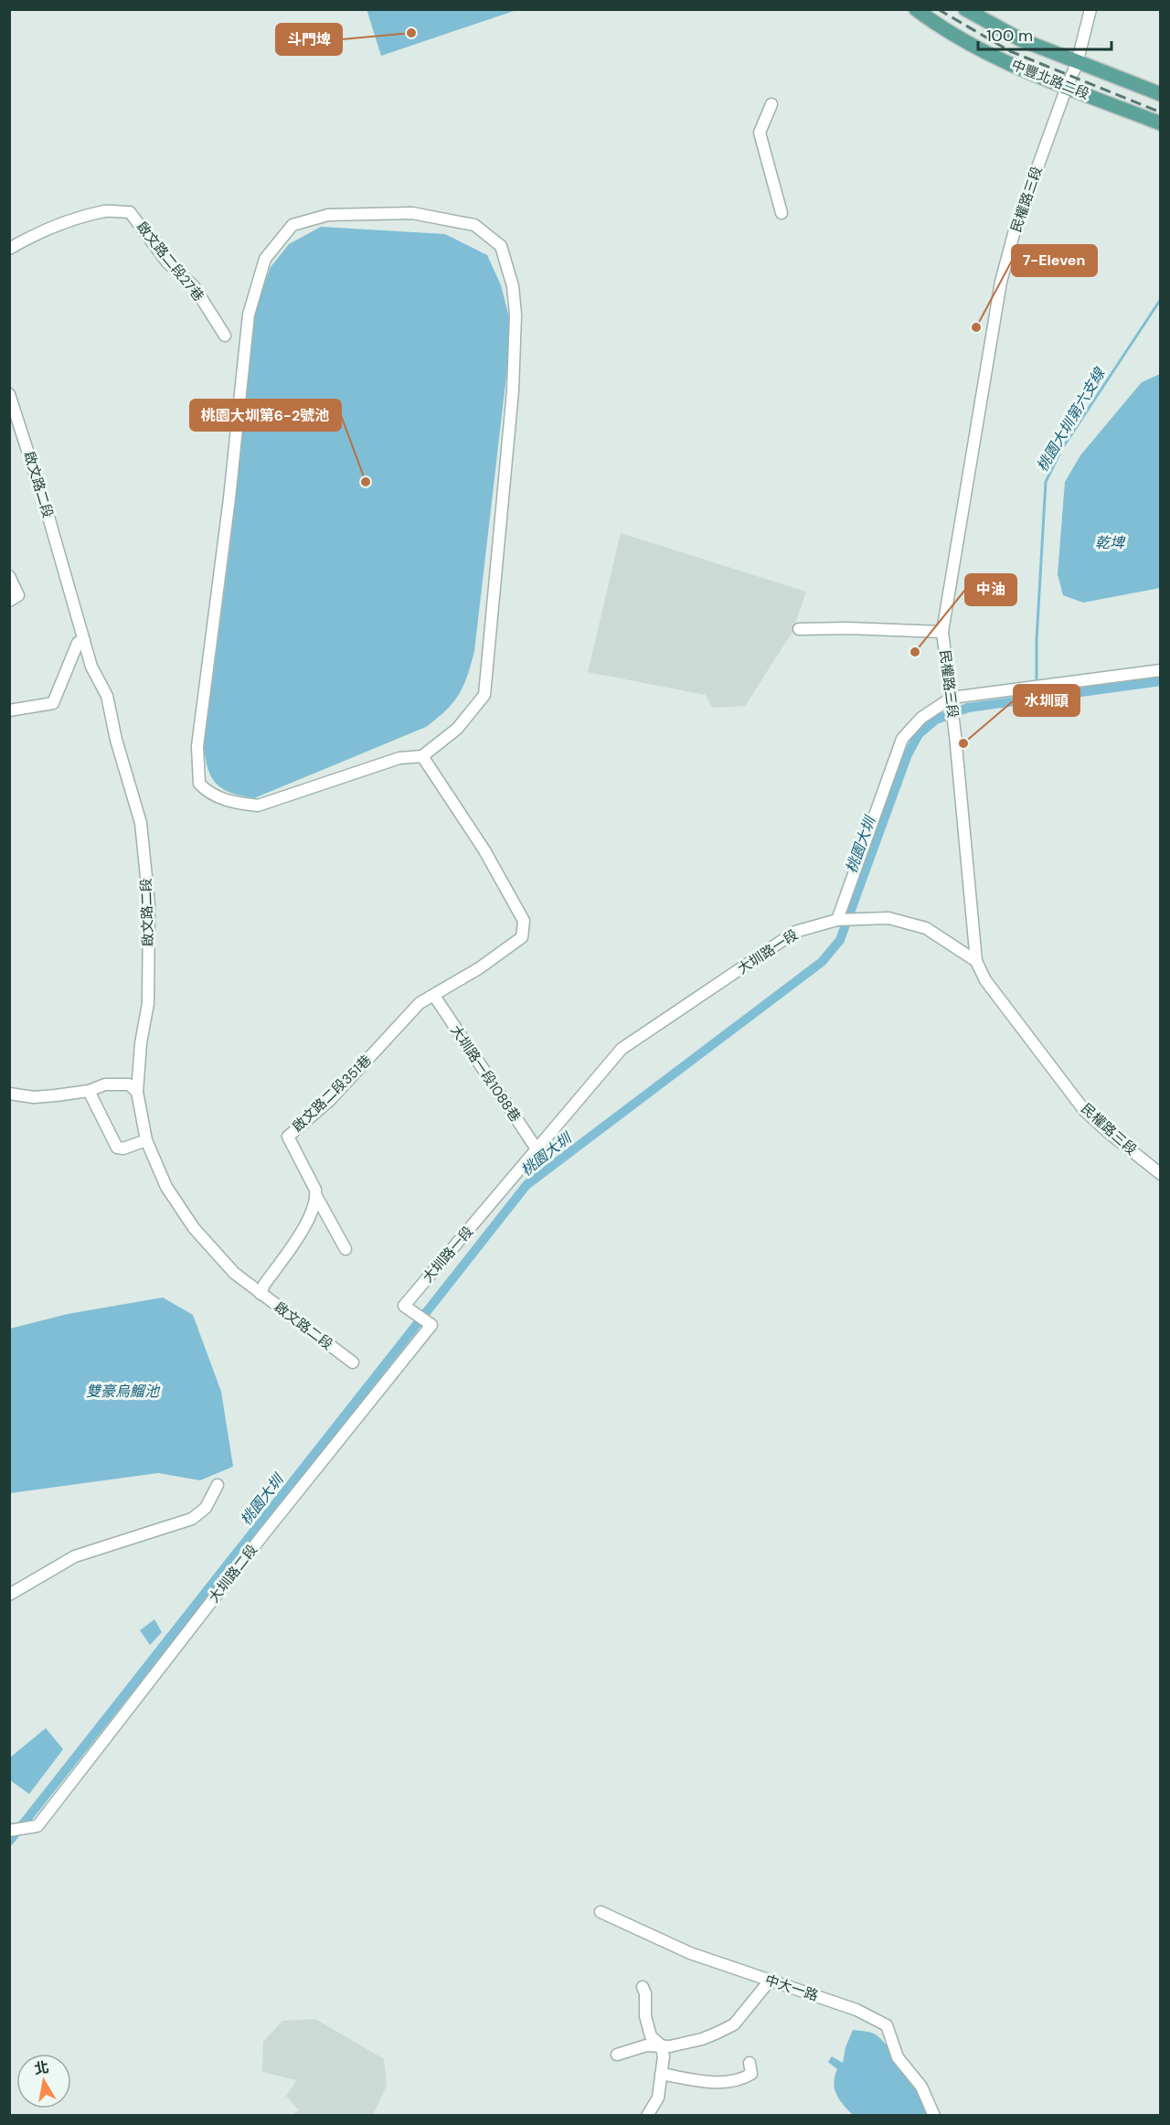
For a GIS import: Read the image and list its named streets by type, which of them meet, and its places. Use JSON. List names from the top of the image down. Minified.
{"streets":{"main road":["中豐北路二段"],"street":["民權路三段","啟文路二段27巷","啟文路二段","大圳路一段","大圳路一段1088巷","啟文路二段351巷","大圳路二段","中大一路"]},"crossings":[["中豐北路二段","民權路三段"],["民權路三段","大圳路一段"],["大圳路一段","大圳路一段1088巷"],["大圳路一段","大圳路二段"],["大圳路一段1088巷","啟文路二段351巷"]],"water":["桃園大圳第六支線","乾埤","桃園大圳","雙豪烏鰡池"],"places":["斗門埤","7-Eleven","桃園大圳第6-2號池","中油","水圳頭"],"scale_bar":"100 m","north":"top"}
